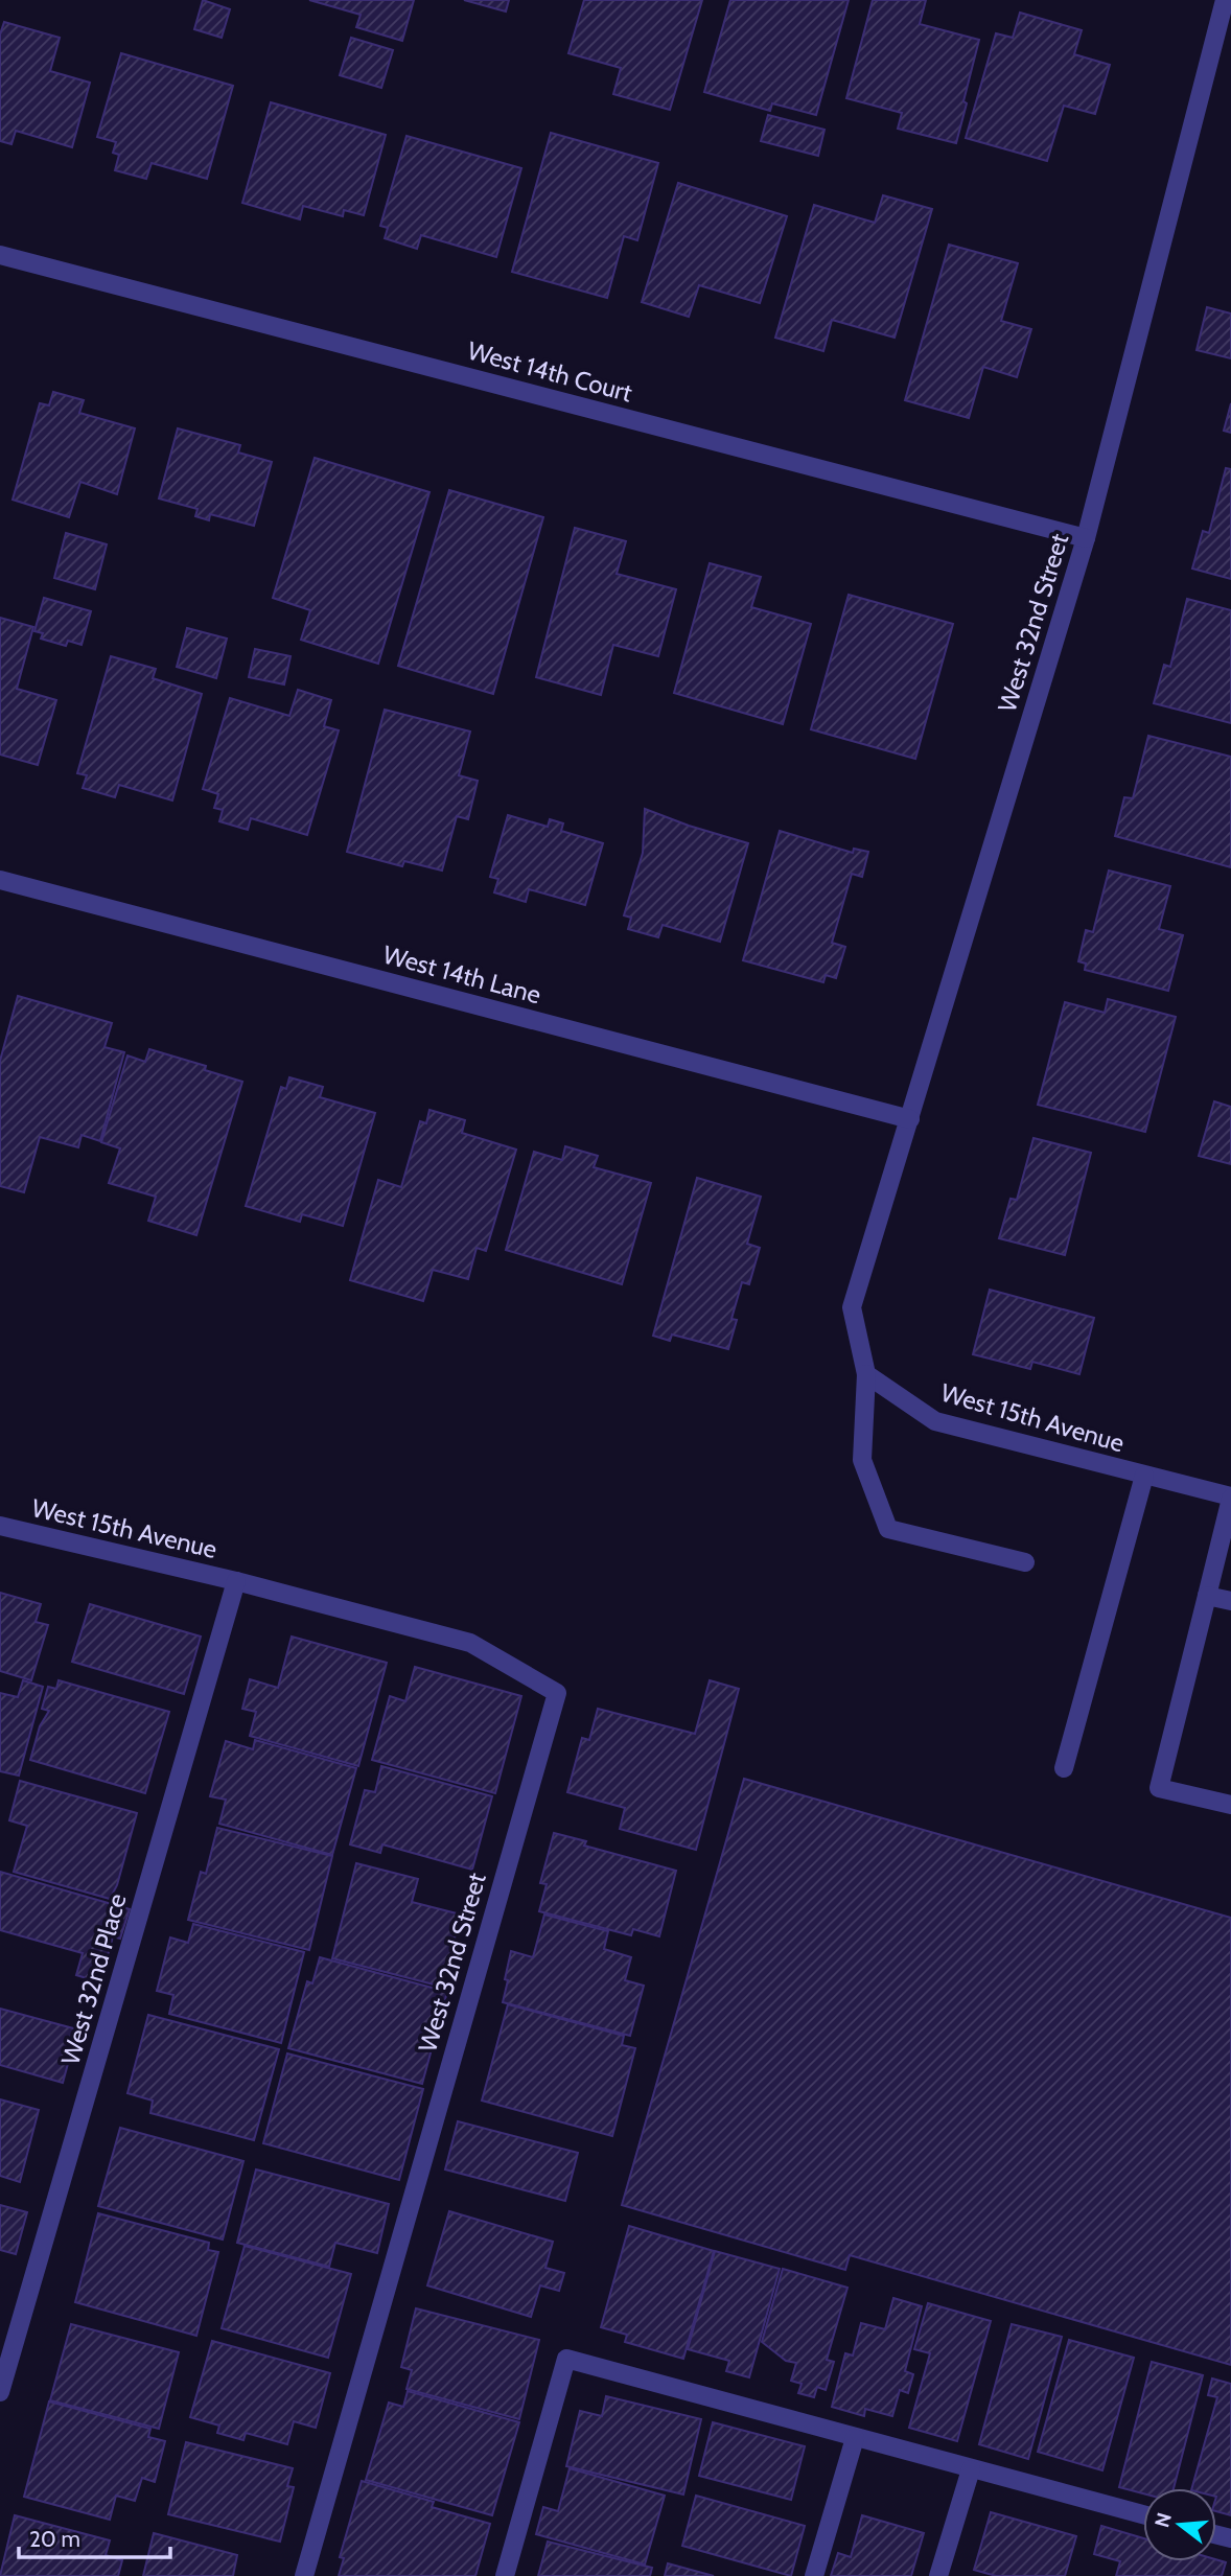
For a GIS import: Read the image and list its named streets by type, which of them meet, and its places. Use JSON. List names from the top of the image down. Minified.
{"streets":{"street":["West 14th Court","West 32nd Street","West 14th Lane","West 15th Avenue","West 32nd Place"]},"crossings":[["West 14th Court","West 32nd Street"],["West 32nd Street","West 14th Lane"],["West 32nd Street","West 15th Avenue"],["West 32nd Street","West 32nd Place"],["West 15th Avenue","West 32nd Place"]],"scale_bar":"20 m","north":"left"}
